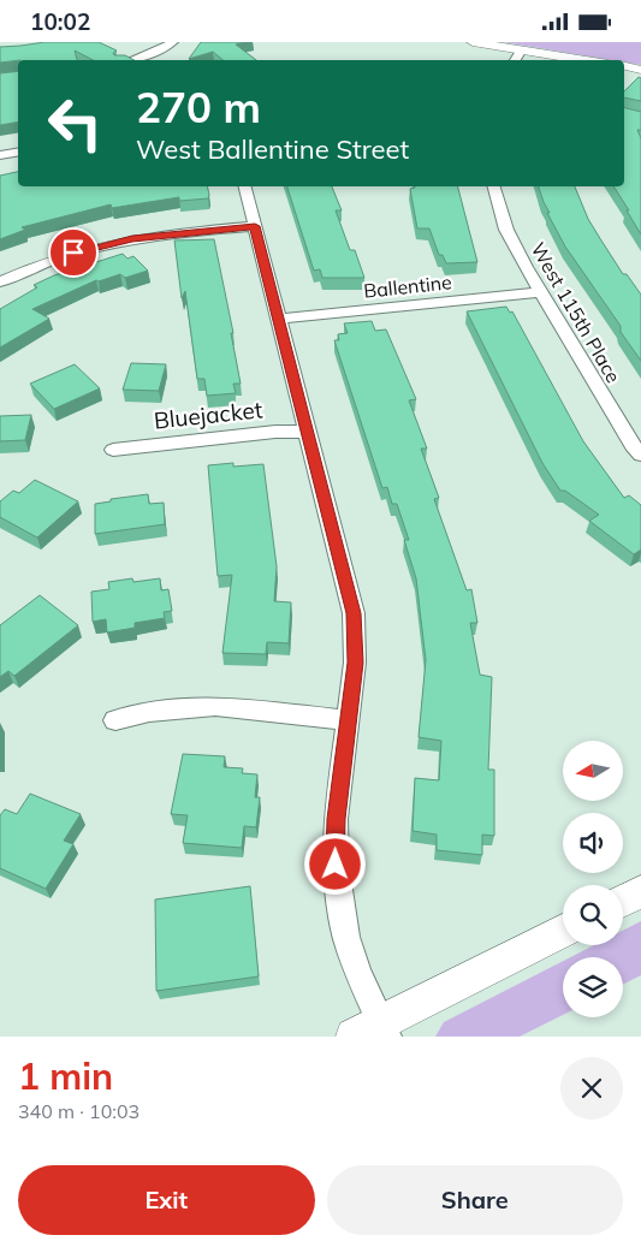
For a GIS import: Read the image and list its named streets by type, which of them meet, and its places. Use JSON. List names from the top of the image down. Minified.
{"streets":{"street":["Ballentine","West 115th Place","Bluejacket"]},"crossings":[["Ballentine","West 115th Place"]],"north":"left","page":{"status":"10:02","turn":["270 m","West Ballentine Street"],"heading":["1 min","340 m · 10:03"],"buttons":["Exit","Share"]}}
